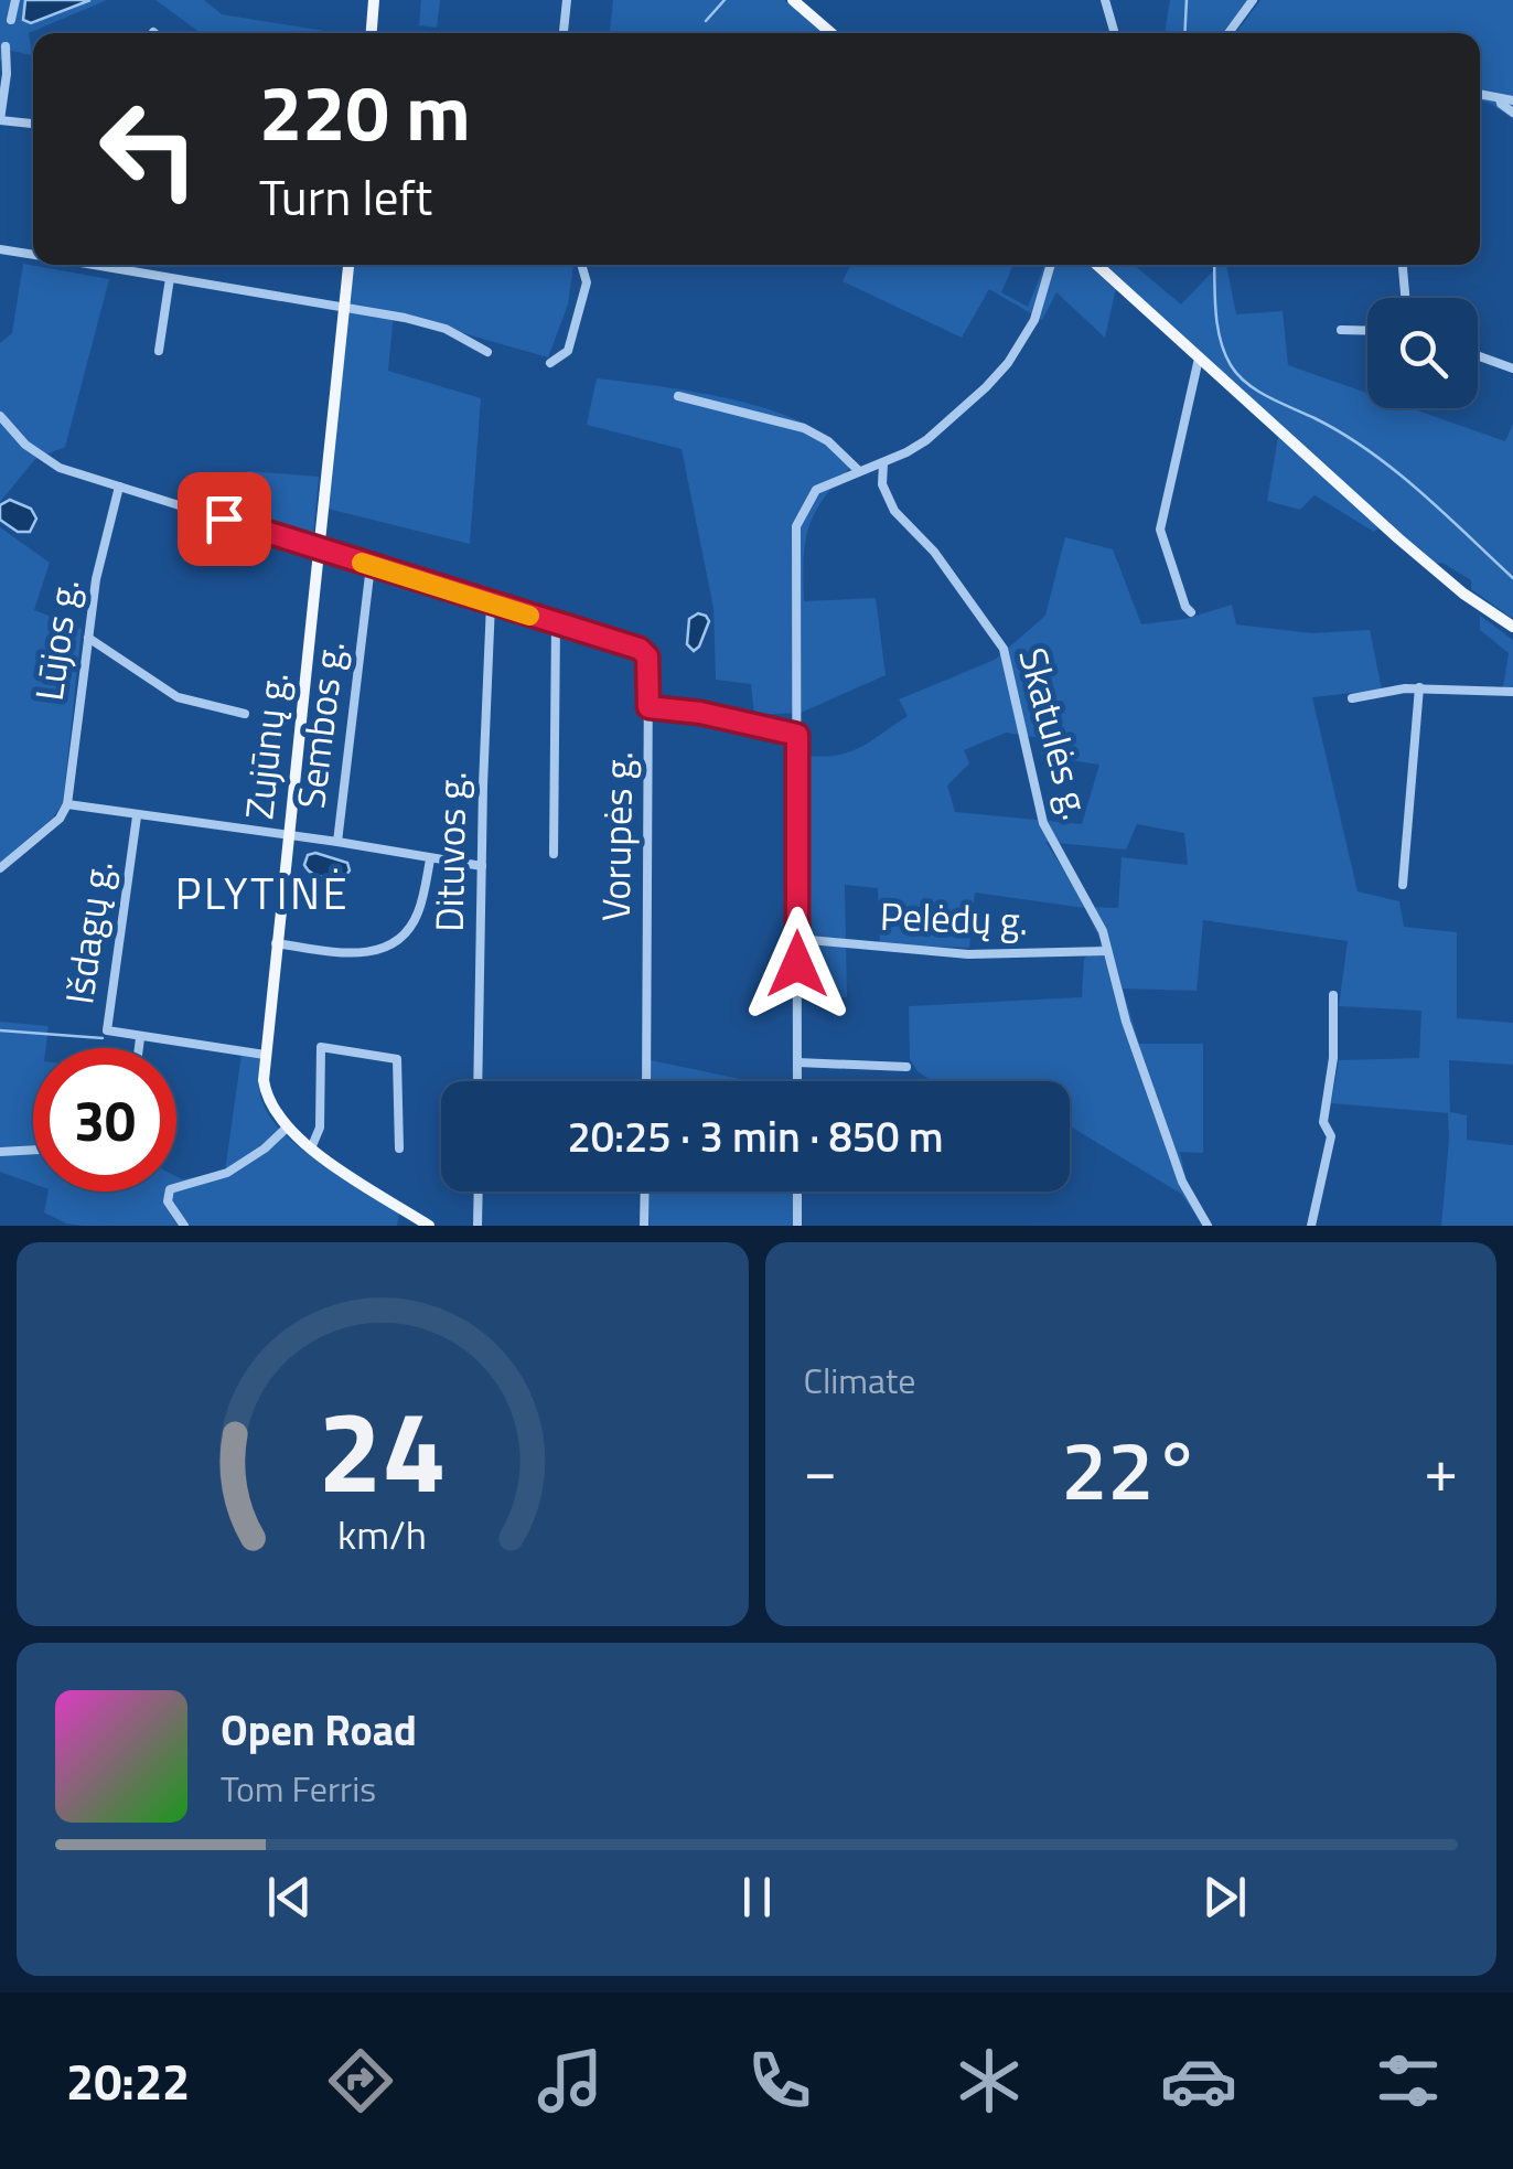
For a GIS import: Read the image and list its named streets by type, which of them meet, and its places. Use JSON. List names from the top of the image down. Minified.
{"streets":{"main road":["Zujūnų g."],"street":["Lūjos g.","Sembos g.","Skatulės g.","Vorupės g.","Dituvos g.","Pelėdų g.","Išdagų g."]},"crossings":[["Lūjos g.","Sembos g."],["Lūjos g.","Vorupės g."],["Sembos g.","Zujūnų g."],["Sembos g.","Vorupės g."],["Sembos g.","Išdagų g."],["Skatulės g.","Pelėdų g."],["Zujūnų g.","Vorupės g."],["Zujūnų g.","Išdagų g."],["Vorupės g.","Dituvos g."]],"districts":["PLYTINĖ"],"page":{"turn":["220 m","Turn left"],"limit":"30","trip":"20:25 · 3 min · 850 m","tile":"Climate","heat":["−","22°","+"],"song":["Open Road","Tom Ferris"],"tabs":"20:22","gauge":["24","km/h"]}}
